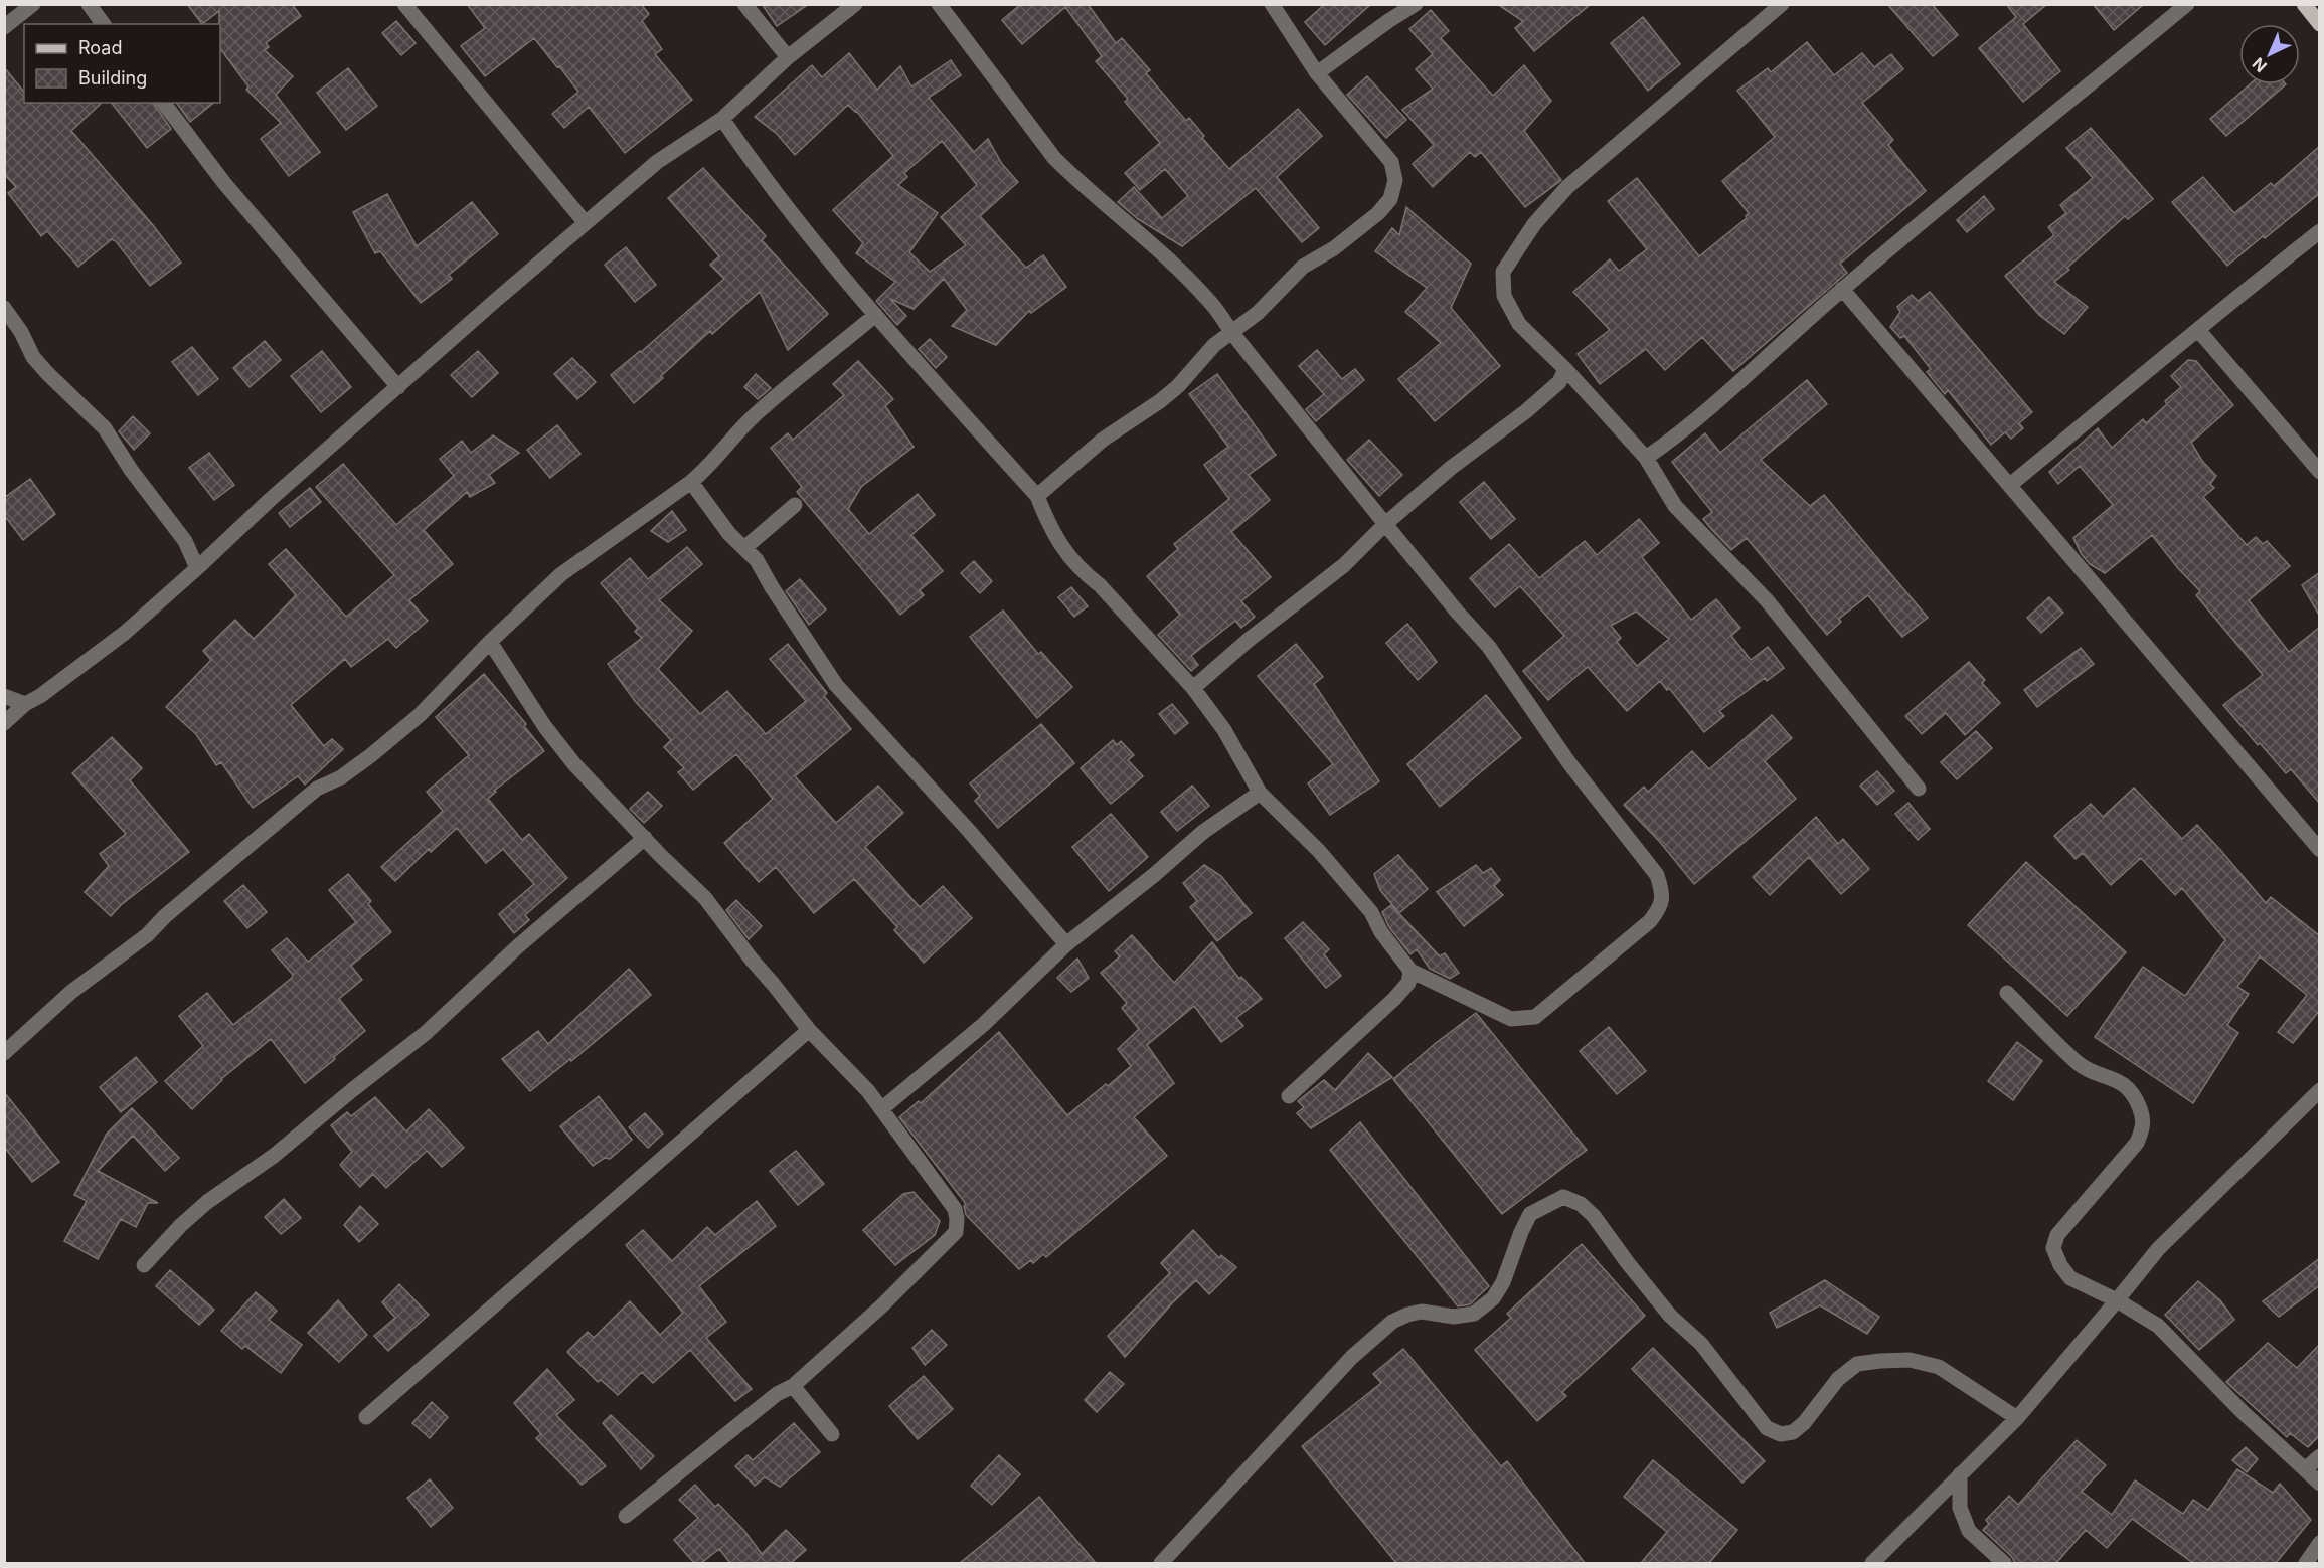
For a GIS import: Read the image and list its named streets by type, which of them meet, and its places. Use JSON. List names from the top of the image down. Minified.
{"legend":["Road","Building"],"north":"bottom left"}
